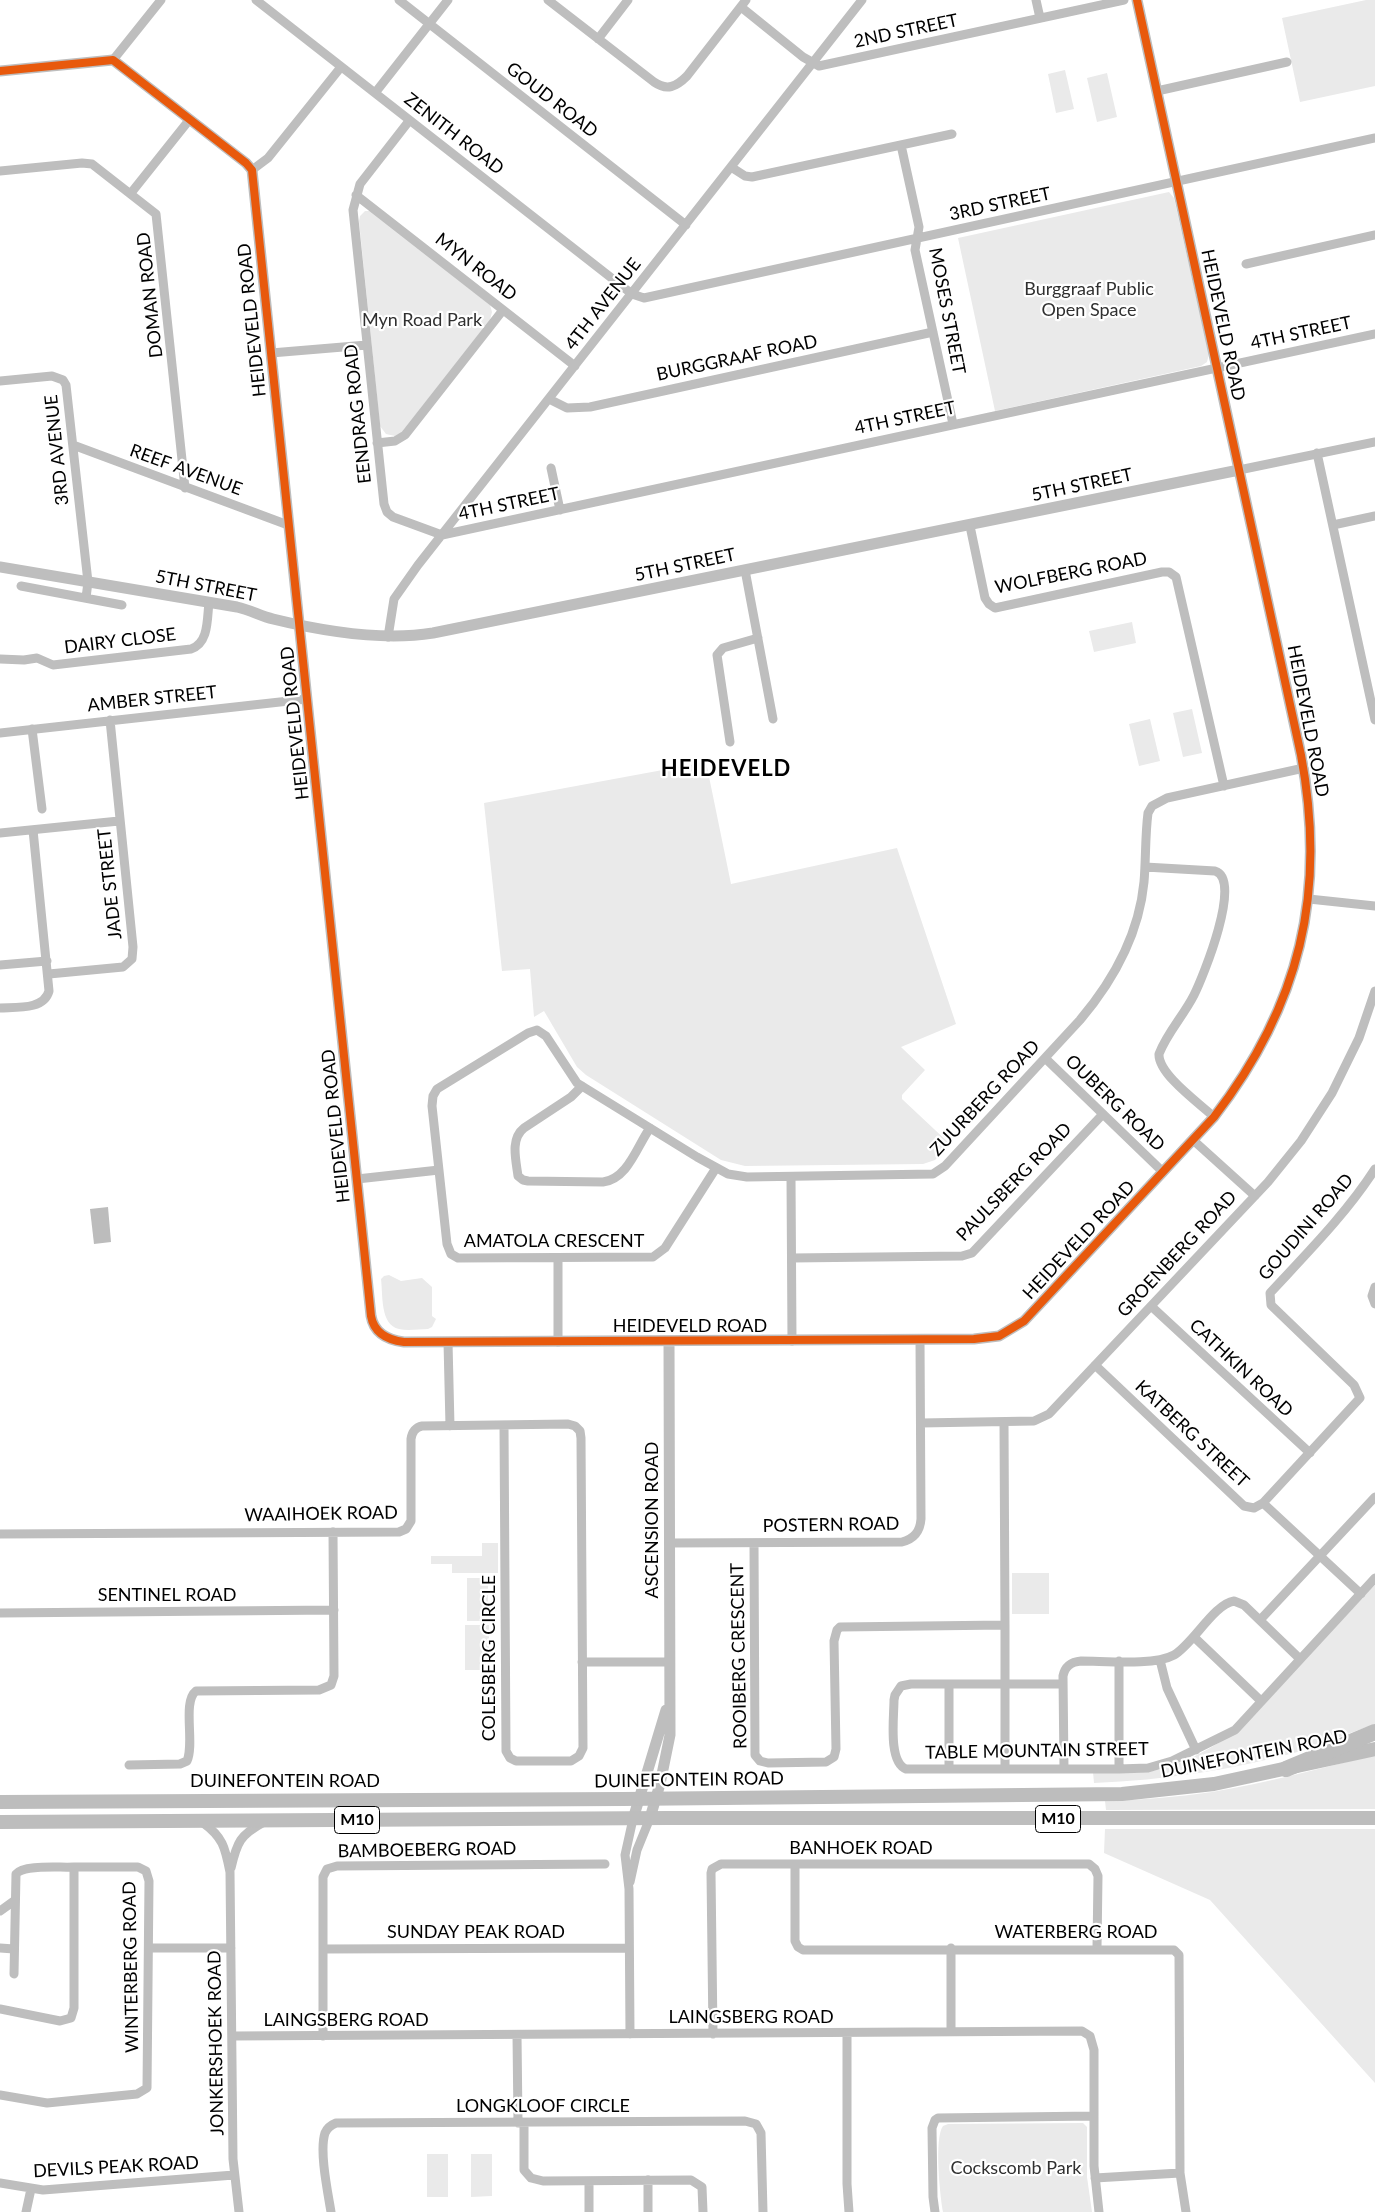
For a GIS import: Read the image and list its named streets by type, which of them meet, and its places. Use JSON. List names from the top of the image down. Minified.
{"streets":{"main road":["DUINEFONTEIN ROAD","M10"],"street":["2ND STREET","GOUD ROAD","ZENITH ROAD","3RD STREET","MYN ROAD","DOMAN ROAD","4TH AVENUE","MOSES STREET","HEIDEVELD ROAD","4TH STREET","BURGGRAAF ROAD","EENDRAG ROAD","3RD AVENUE","REEF AVENUE","5TH STREET","WOLFBERG ROAD","DAIRY CLOSE","AMBER STREET","JADE STREET","ZUURBERG ROAD","OUBERG ROAD","PAULSBERG ROAD","GOUDINI ROAD","AMATOLA CRESCENT","GROENBERG ROAD","CATHKIN ROAD","KATBERG STREET","WAAIHOEK ROAD","ASCENSION ROAD","POSTERN ROAD","SENTINEL ROAD","ROOIBERG CRESCENT","COLESBERG CIRCLE","TABLE MOUNTAIN STREET","BANHOEK ROAD","BAMBOEBERG ROAD","SUNDAY PEAK ROAD","WATERBERG ROAD","WINTERBERG ROAD","LAINGSBERG ROAD","JONKERSHOEK ROAD","LONGKLOOF CIRCLE","DEVILS PEAK ROAD"]},"crossings":[["2ND STREET","4TH AVENUE"],["GOUD ROAD","4TH AVENUE"],["ZENITH ROAD","3RD STREET"],["ZENITH ROAD","4TH AVENUE"],["ZENITH ROAD","EENDRAG ROAD"],["3RD STREET","4TH AVENUE"],["3RD STREET","MOSES STREET"],["3RD STREET","HEIDEVELD ROAD"],["MYN ROAD","4TH AVENUE"],["MYN ROAD","EENDRAG ROAD"],["DOMAN ROAD","REEF AVENUE"],["4TH AVENUE","4TH STREET"],["4TH AVENUE","BURGGRAAF ROAD"],["4TH AVENUE","EENDRAG ROAD"],["4TH AVENUE","5TH STREET"],["MOSES STREET","4TH STREET"],["MOSES STREET","BURGGRAAF ROAD"],["HEIDEVELD ROAD","4TH STREET"],["HEIDEVELD ROAD","REEF AVENUE"],["HEIDEVELD ROAD","5TH STREET"],["HEIDEVELD ROAD","AMBER STREET"],["HEIDEVELD ROAD","ZUURBERG ROAD"],["HEIDEVELD ROAD","OUBERG ROAD"],["HEIDEVELD ROAD","ASCENSION ROAD"],["HEIDEVELD ROAD","POSTERN ROAD"],["4TH STREET","EENDRAG ROAD"],["3RD AVENUE","REEF AVENUE"],["3RD AVENUE","5TH STREET"],["5TH STREET","WOLFBERG ROAD"],["5TH STREET","DAIRY CLOSE"],["WOLFBERG ROAD","ZUURBERG ROAD"],["AMBER STREET","JADE STREET"],["ZUURBERG ROAD","OUBERG ROAD"],["ZUURBERG ROAD","AMATOLA CRESCENT"],["OUBERG ROAD","PAULSBERG ROAD"],["GOUDINI ROAD","CATHKIN ROAD"],["GOUDINI ROAD","KATBERG STREET"],["GROENBERG ROAD","CATHKIN ROAD"],["GROENBERG ROAD","KATBERG STREET"],["GROENBERG ROAD","POSTERN ROAD"],["KATBERG STREET","TABLE MOUNTAIN STREET"],["WAAIHOEK ROAD","COLESBERG CIRCLE"],["ASCENSION ROAD","POSTERN ROAD"],["ASCENSION ROAD","DUINEFONTEIN ROAD"],["ASCENSION ROAD","M10"],["POSTERN ROAD","ROOIBERG CRESCENT"],["M10","JONKERSHOEK ROAD"],["BANHOEK ROAD","WATERBERG ROAD"],["BANHOEK ROAD","LAINGSBERG ROAD"],["BAMBOEBERG ROAD","SUNDAY PEAK ROAD"],["BAMBOEBERG ROAD","LAINGSBERG ROAD"],["LAINGSBERG ROAD","JONKERSHOEK ROAD"],["JONKERSHOEK ROAD","DEVILS PEAK ROAD"]],"districts":["HEIDEVELD"],"parks":["Burggraaf Public Open Space","Myn Road Park","Cockscomb Park"]}
